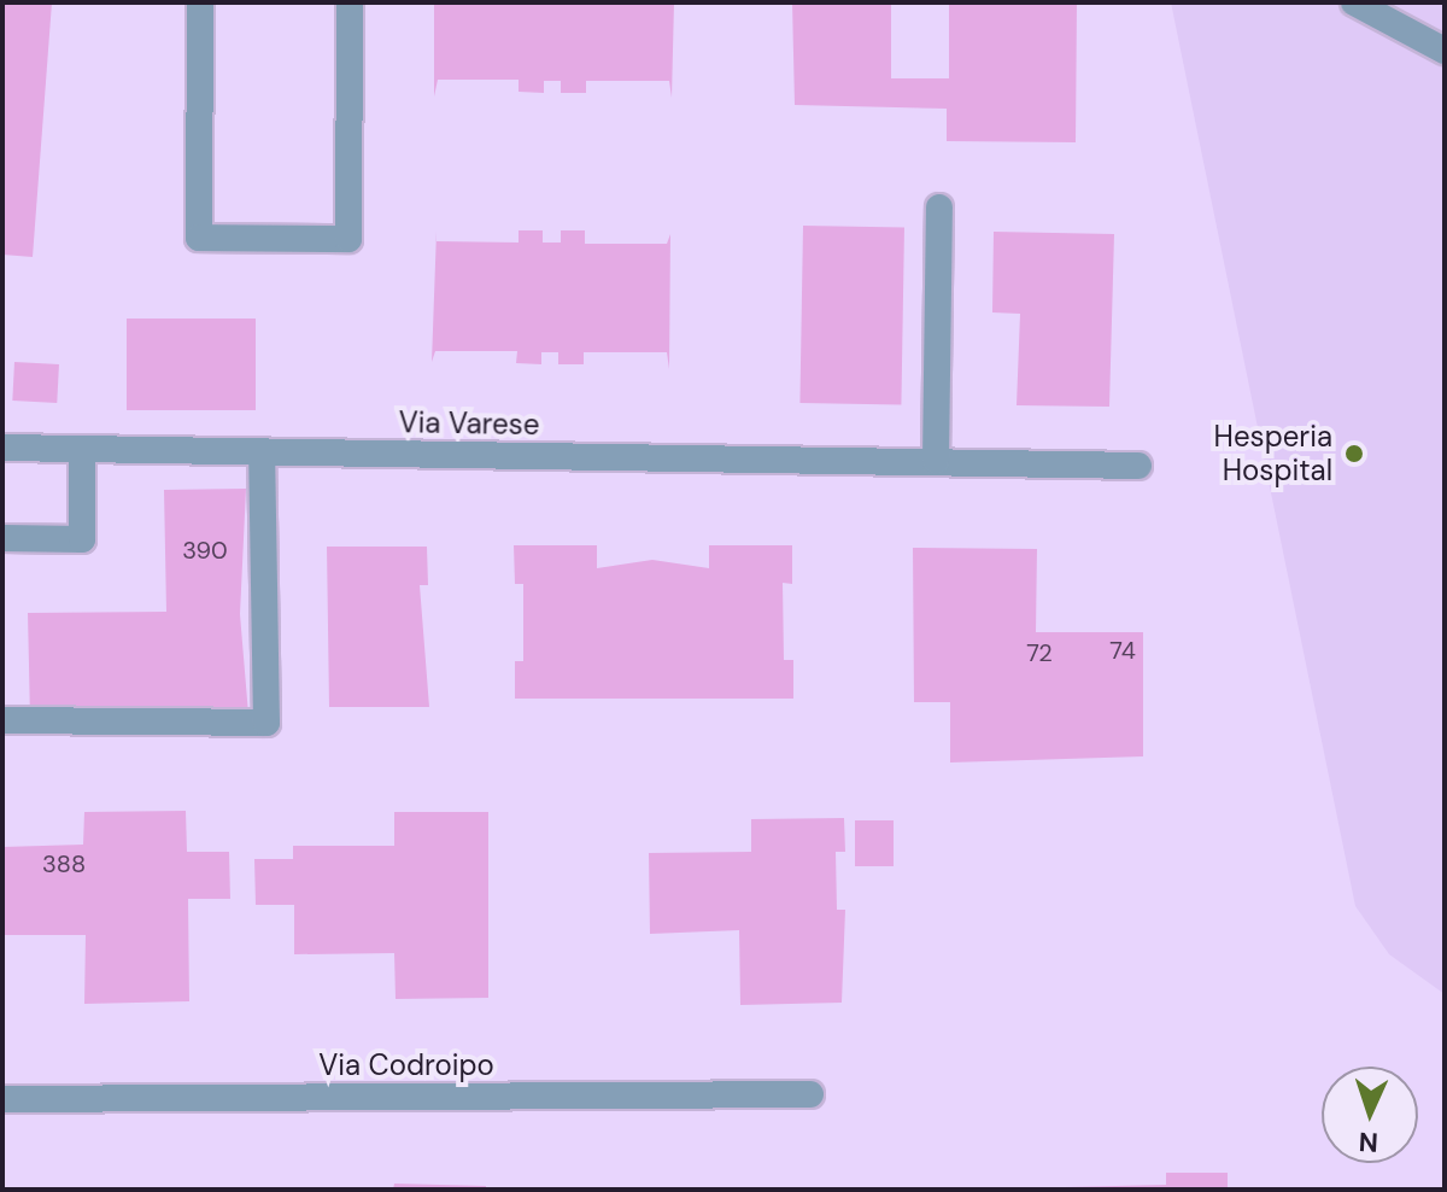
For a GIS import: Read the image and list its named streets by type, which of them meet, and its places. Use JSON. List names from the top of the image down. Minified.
{"streets":{"street":["Via Varese","Via Codroipo"]},"places":["Hesperia Hospital"],"house_numbers":["390","74","72","388"],"north":"bottom"}
